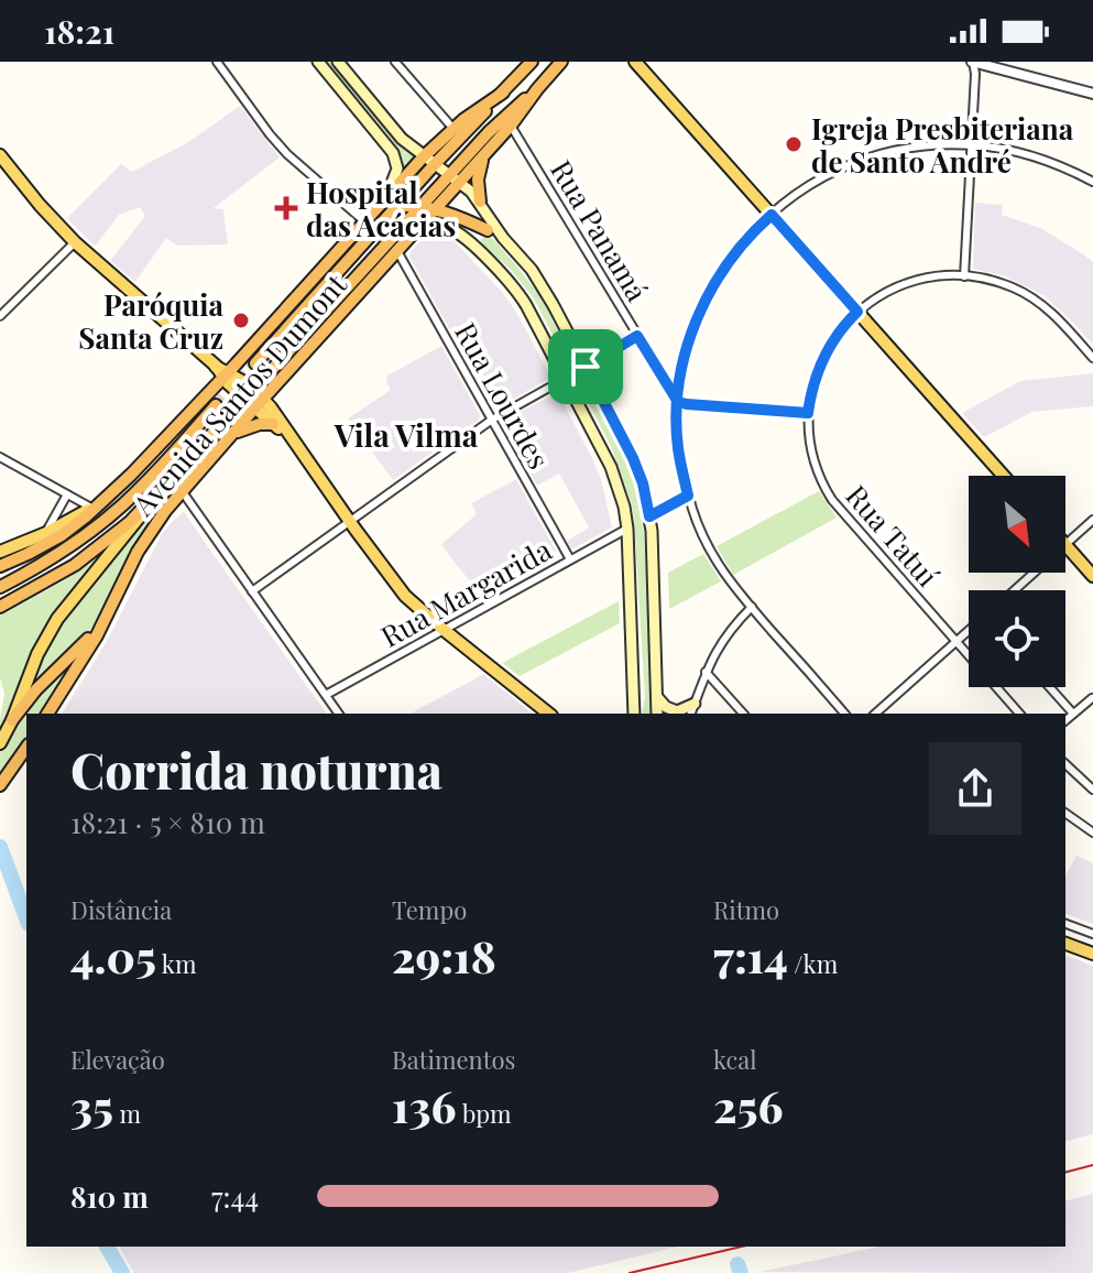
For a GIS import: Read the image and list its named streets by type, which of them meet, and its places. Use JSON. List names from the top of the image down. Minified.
{"streets":{"highway":["Avenida Santos Dumont"],"street":["Rua Panamá","Rua Lourdes","Rua Tatuí","Rua Margarida"]},"crossings":[["Rua Panamá","Avenida Santos Dumont"],["Avenida Santos Dumont","Rua Lourdes"],["Rua Lourdes","Rua Margarida"]],"districts":["Vila Vilma"],"places":{"other":["Igreja Presbiteriana de Santo André","Paróquia Santa Cruz"],"health":["Hospital das Acácias"]},"north":"bottom right","page":{"status":"18:21","heading":["Corrida noturna","18:21 · 5 × 810 m"],"stats":[["Distância","4.05 km"],["Tempo","29:18"],["Ritmo","7:14 /km"],["Elevação","35 m"],["Batimentos","136 bpm"],["kcal","256"]],"list":[{"name":"810 m","note":"7:44"}]}}
